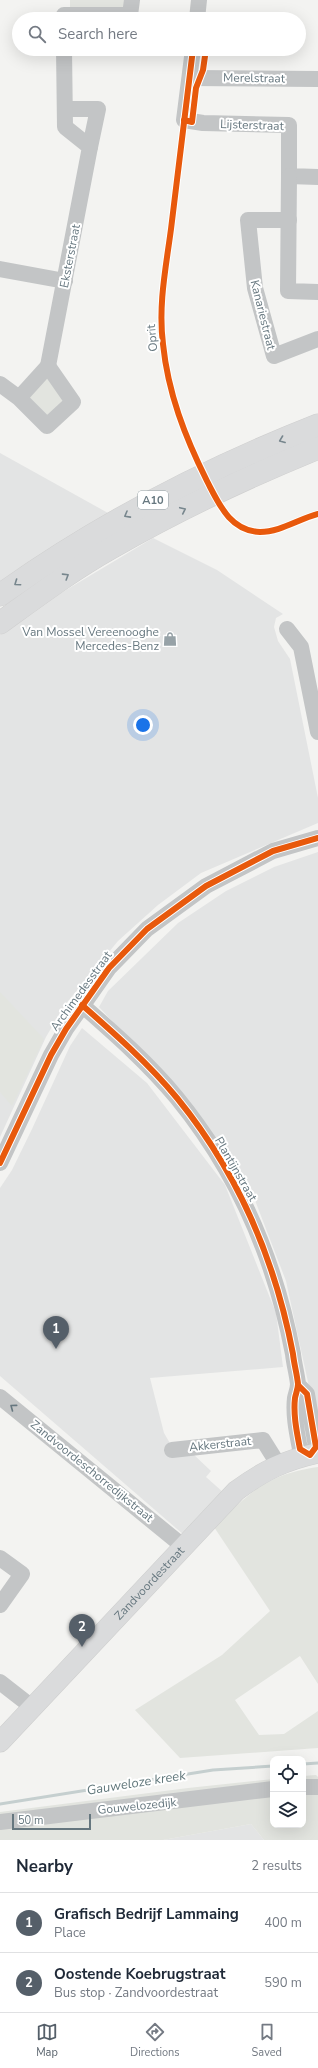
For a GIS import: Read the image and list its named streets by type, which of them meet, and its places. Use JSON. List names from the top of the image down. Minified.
{"streets":{"highway":["A10"],"main road":["Zandvoordestraat"],"street":["Merelstraat","Lijsterstraat","Eksterstraat","Kanariestraat","Archimedesstraat","Plantijnstraat","Akkerstraat","Zandvoordeschorredijkstraat","Gouwelozedijk"],"cycle path":["Oprit"]},"crossings":[["Merelstraat","Lijsterstraat"],["Archimedesstraat","Plantijnstraat"],["Plantijnstraat","Zandvoordestraat"],["Akkerstraat","Zandvoordestraat"],["Zandvoordeschorredijkstraat","Zandvoordestraat"]],"one_way":["Zandvoordeschorredijkstraat"],"water":["Gauweloze kreek"],"places":{"shop":["Van Mossel Vereenooghe Mercedes-Benz"]},"scale_bar":"50 m","page":{"search":"Search here","pins":["1","2"],"scale":"50 m","heading":["Nearby","2 results"],"list":[{"mark":"1","name":"Grafisch Bedrijf Lammaing","note":"Place","value":"400 m"},{"mark":"2","name":"Oostende Koebrugstraat","note":"Bus stop · Zandvoordestraat","value":"590 m"}],"nav":["Map","Directions","Saved"]}}
